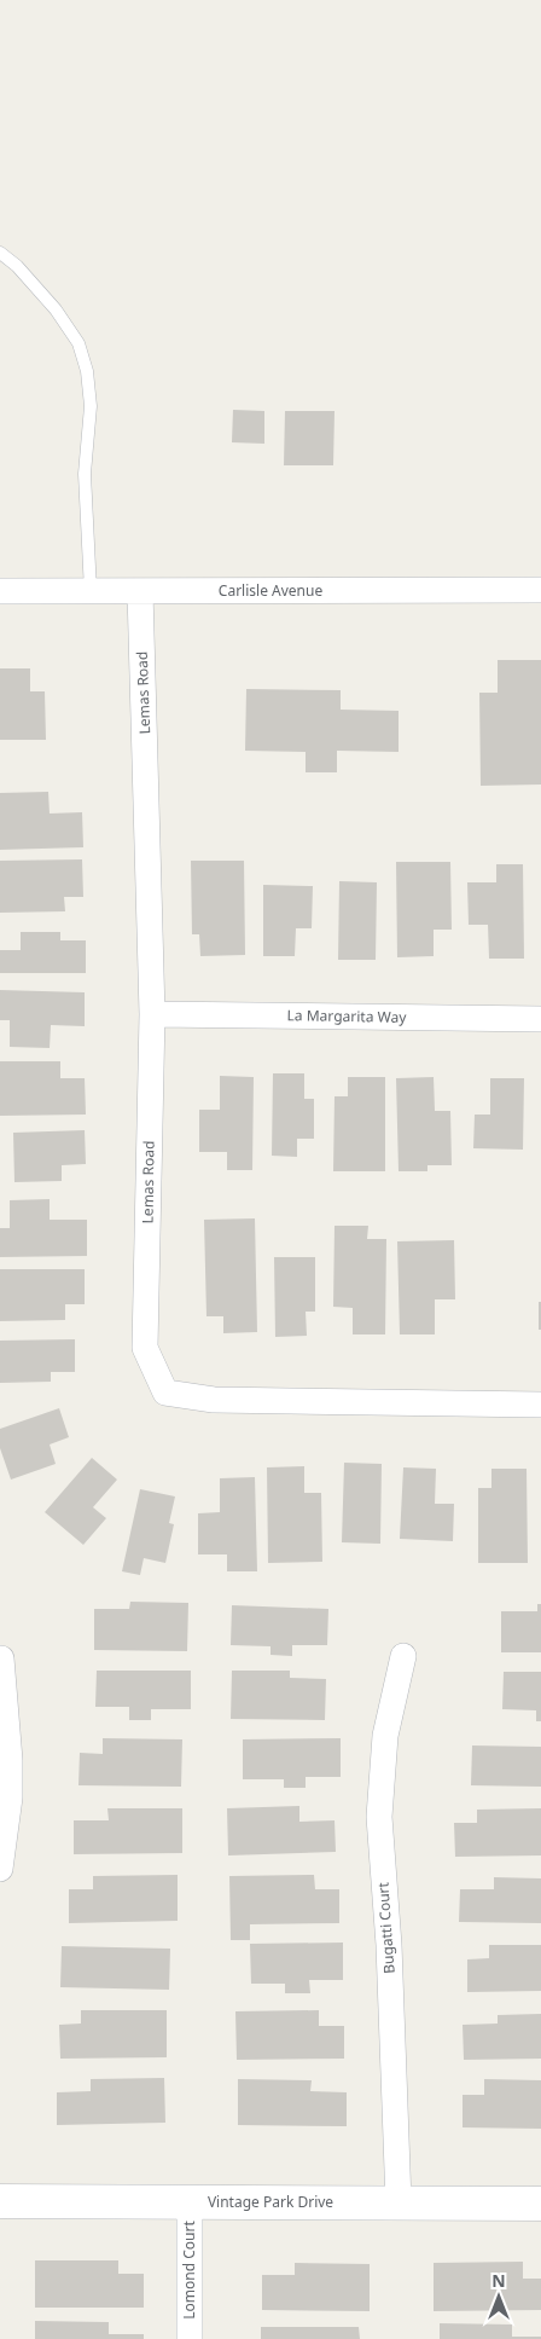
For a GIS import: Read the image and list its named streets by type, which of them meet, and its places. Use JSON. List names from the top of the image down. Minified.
{"streets":{"street":["Carlisle Avenue","Lemas Road","La Margarita Way","Bugatti Court","Vintage Park Drive","Lomond Court"]},"crossings":[["Carlisle Avenue","Lemas Road"],["Lemas Road","La Margarita Way"],["Bugatti Court","Vintage Park Drive"],["Vintage Park Drive","Lomond Court"]],"north":"top"}
